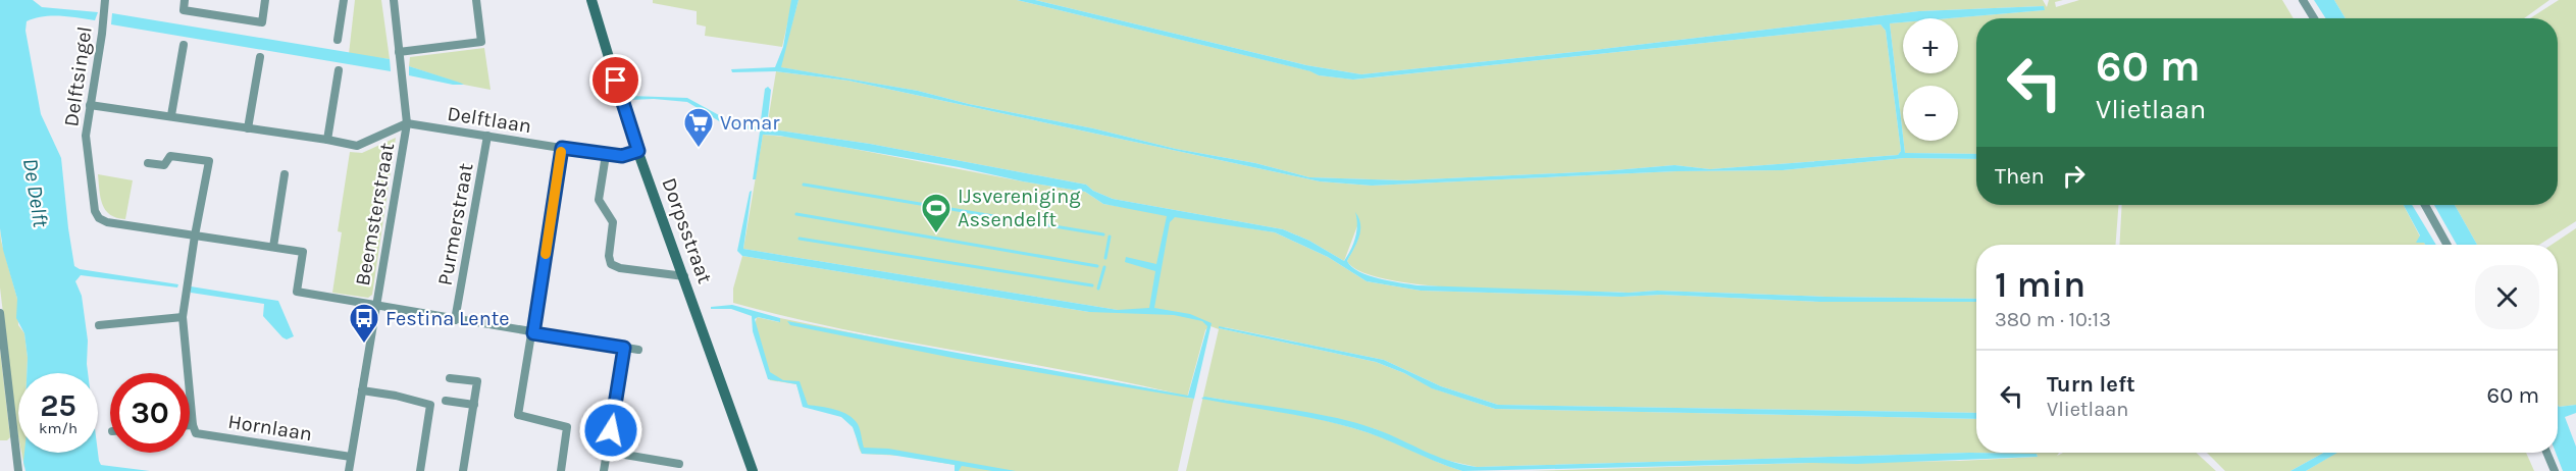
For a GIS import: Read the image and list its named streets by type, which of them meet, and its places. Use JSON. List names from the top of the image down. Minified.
{"streets":{"street":["Delftsingel","Delftlaan","Beemsterstraat","Purmerstraat","Dorpsstraat","Hornlaan"]},"crossings":[["Delftlaan","Beemsterstraat"],["Delftlaan","Purmerstraat"],["Delftlaan","Dorpsstraat"],["Beemsterstraat","Hornlaan"]],"water":["De Delft"],"places":{"supermarket":["Vomar"],"sports":["IJsvereniging Assendelft"],"bus stop":["Festina Lente"]},"page":{"map_buttons":["+","−"],"turn":["60 m","Vlietlaan"],"then":"Then","heading":["1 min","380 m · 10:13"],"list":[{"name":"Turn left","note":"Vlietlaan","value":"60 m"}],"speed":"25 km/h","limit":"30"}}
